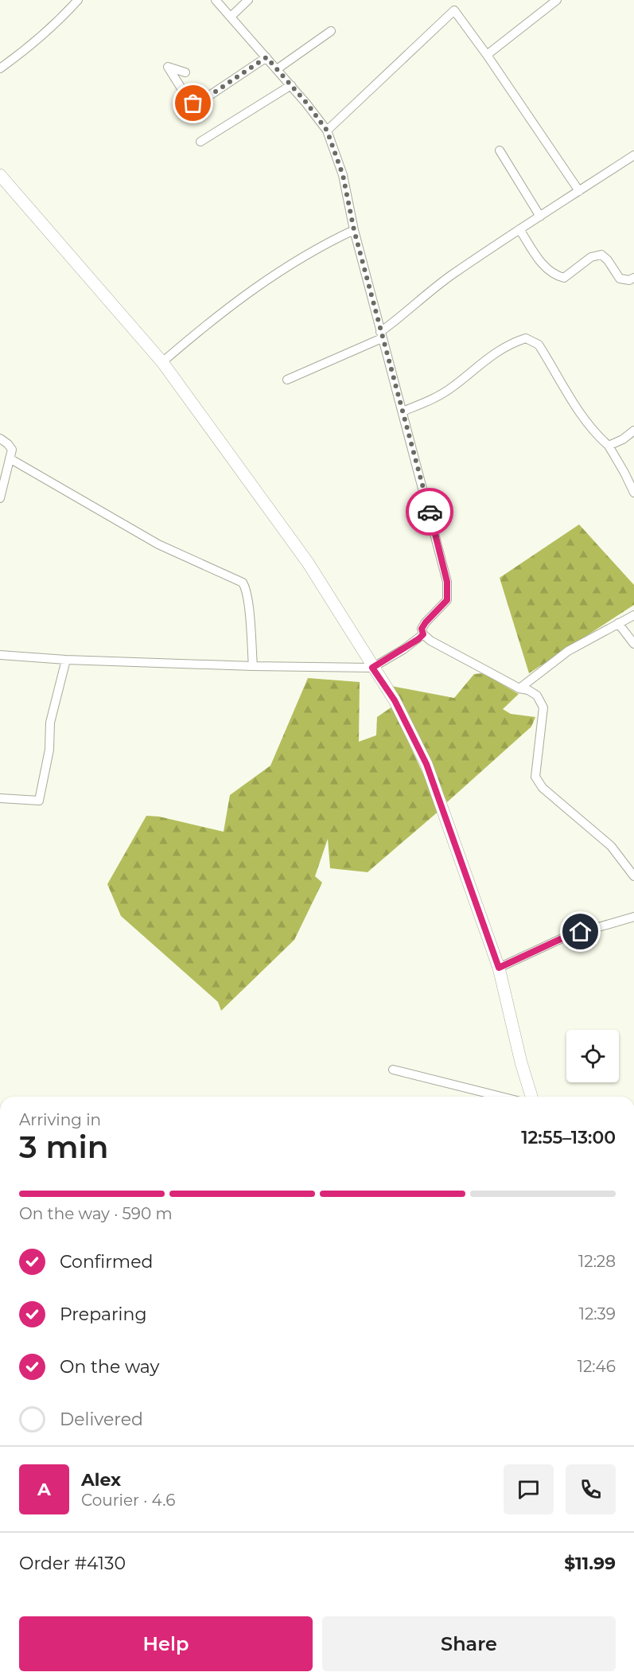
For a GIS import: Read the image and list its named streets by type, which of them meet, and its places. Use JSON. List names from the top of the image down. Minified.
{"page":{"heading":["3 min","Arriving in","12:55–13:00"],"panel":["Alex","Courier · 4.6","Order #4130","$11.99"],"bar":"On the way · 590 m","list":[["Confirmed","12:28"],["Preparing","12:39"],["On the way","12:46"],"Delivered"],"round":"A","buttons":["Help","Share"]}}
